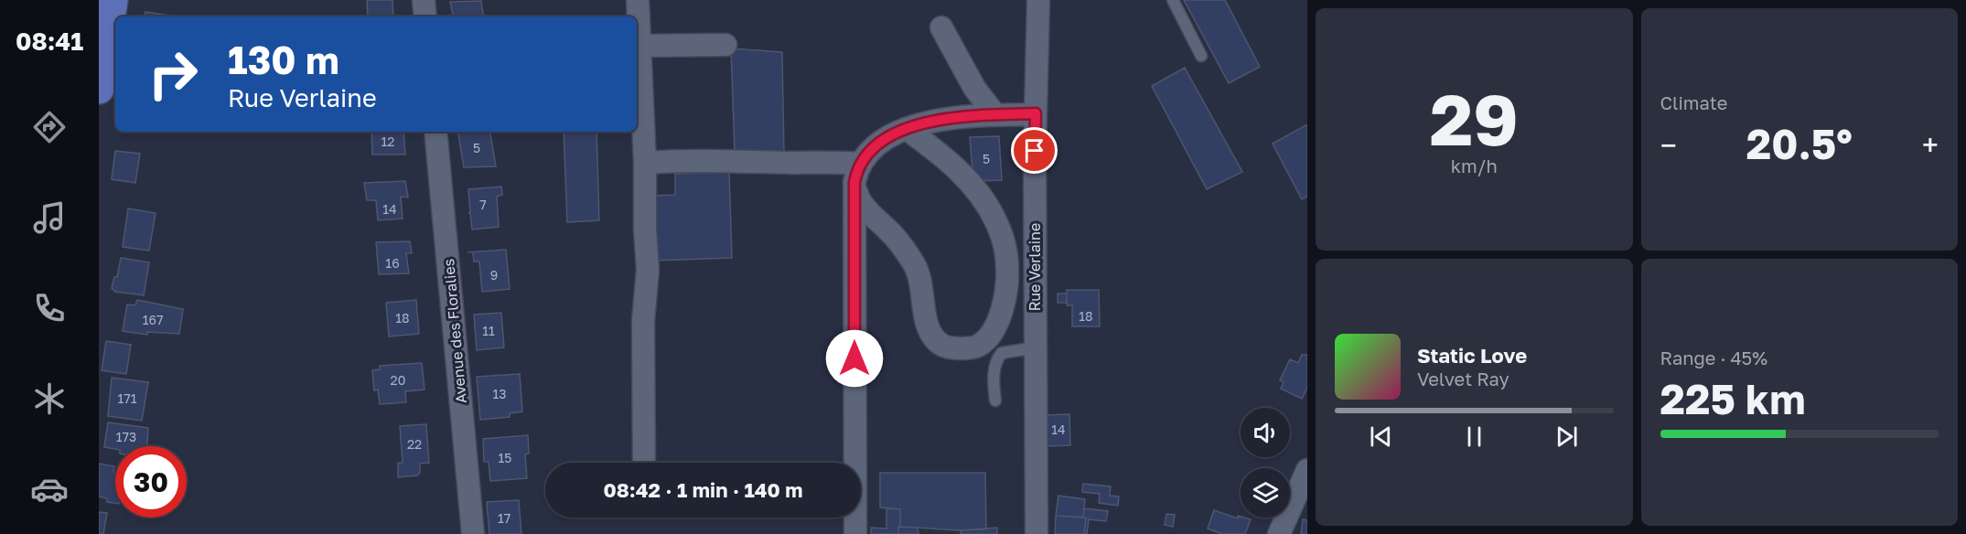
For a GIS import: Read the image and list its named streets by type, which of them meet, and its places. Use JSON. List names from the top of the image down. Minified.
{"streets":{"street":["Rue Verlaine","Avenue des Floralies"]},"house_numbers":["12","5","5","7","14","16","9","18","18","167","11","20","13","171","14","173","22","15","17"],"page":{"tabs":"08:41","tile":[["29","km/h"],"Climate",["Range · 45%","225 km"]],"turn":["130 m","Rue Verlaine"],"heat":["−","20.5°","+"],"song":["Static Love","Velvet Ray"],"limit":"30","trip":"08:42 · 1 min · 140 m"}}
